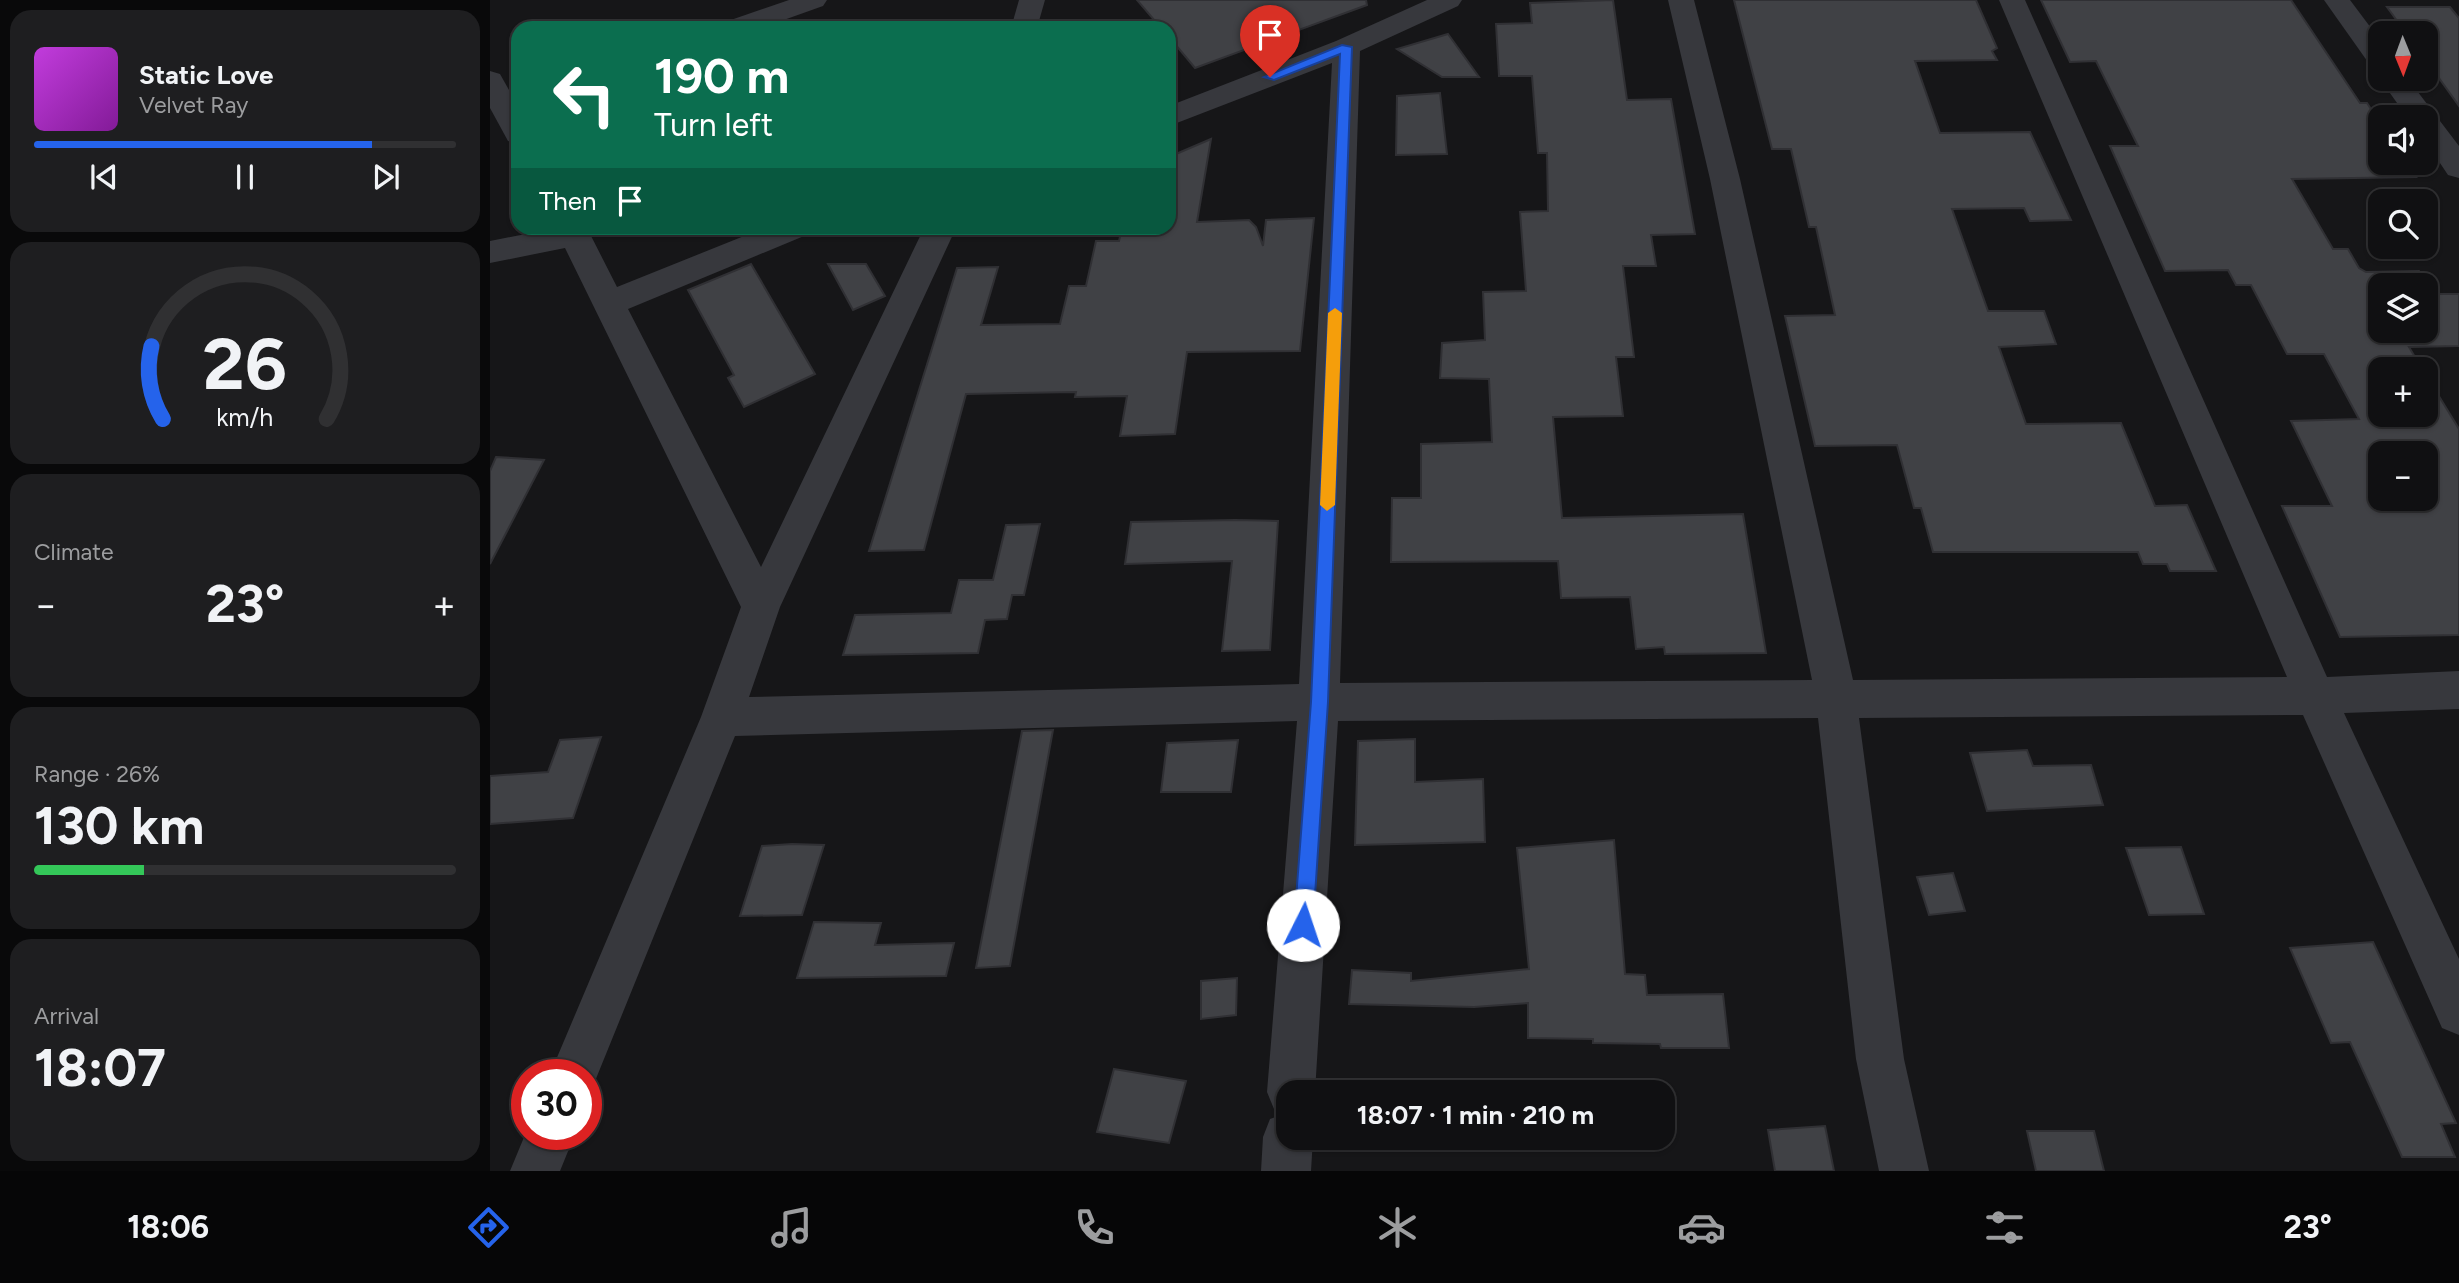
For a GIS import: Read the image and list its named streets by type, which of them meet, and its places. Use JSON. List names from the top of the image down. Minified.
{"north":"bottom","page":{"map_buttons":["+","−"],"turn":["190 m","Turn left"],"song":["Static Love","Velvet Ray"],"then":"Then","tile":["Climate",["Range · 26%","130 km"],["Arrival","18:07"]],"heat":["−","23°","+"],"limit":"30","trip":"18:07 · 1 min · 210 m","tabs":["18:06","23°"],"gauge":["26","km/h"]}}
